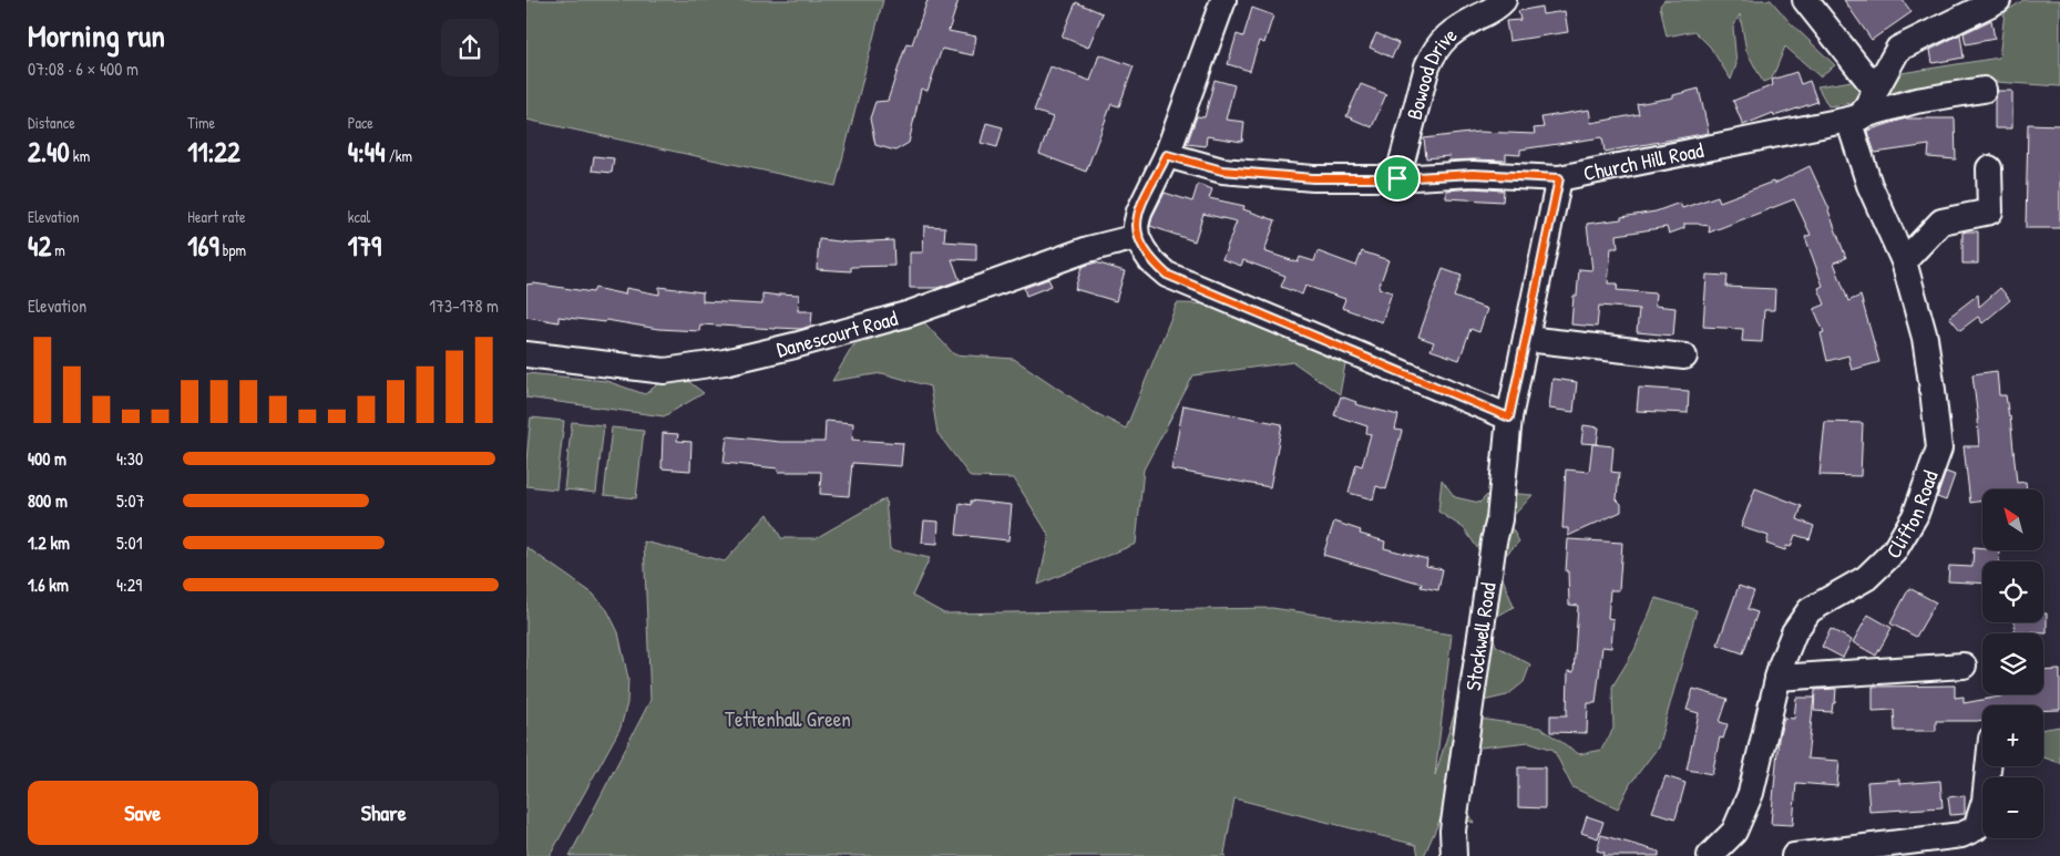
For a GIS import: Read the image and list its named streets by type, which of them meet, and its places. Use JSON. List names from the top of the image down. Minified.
{"streets":{"street":["Bowood Drive","Church Hill Road","Danescourt Road","Clifton Road","Stockwell Road"]},"crossings":[["Bowood Drive","Church Hill Road"],["Church Hill Road","Clifton Road"],["Church Hill Road","Stockwell Road"]],"parks":["Tettenhall Green"],"north":"top left","page":{"heading":["Morning run","07:08 · 6 × 400 m"],"stats":[["Distance","2.40 km"],["Time","11:22"],["Pace","4:44 /km"],["Elevation","42 m"],["Heart rate","169 bpm"],["kcal","179"]],"chart":["Elevation","173–178 m"],"list":[{"name":"400 m","note":"4:30"},{"name":"800 m","note":"5:07"},{"name":"1.2 km","note":"5:01"},{"name":"1.6 km","note":"4:29"}],"map_buttons":["+","−"],"buttons":["Save","Share"]}}
